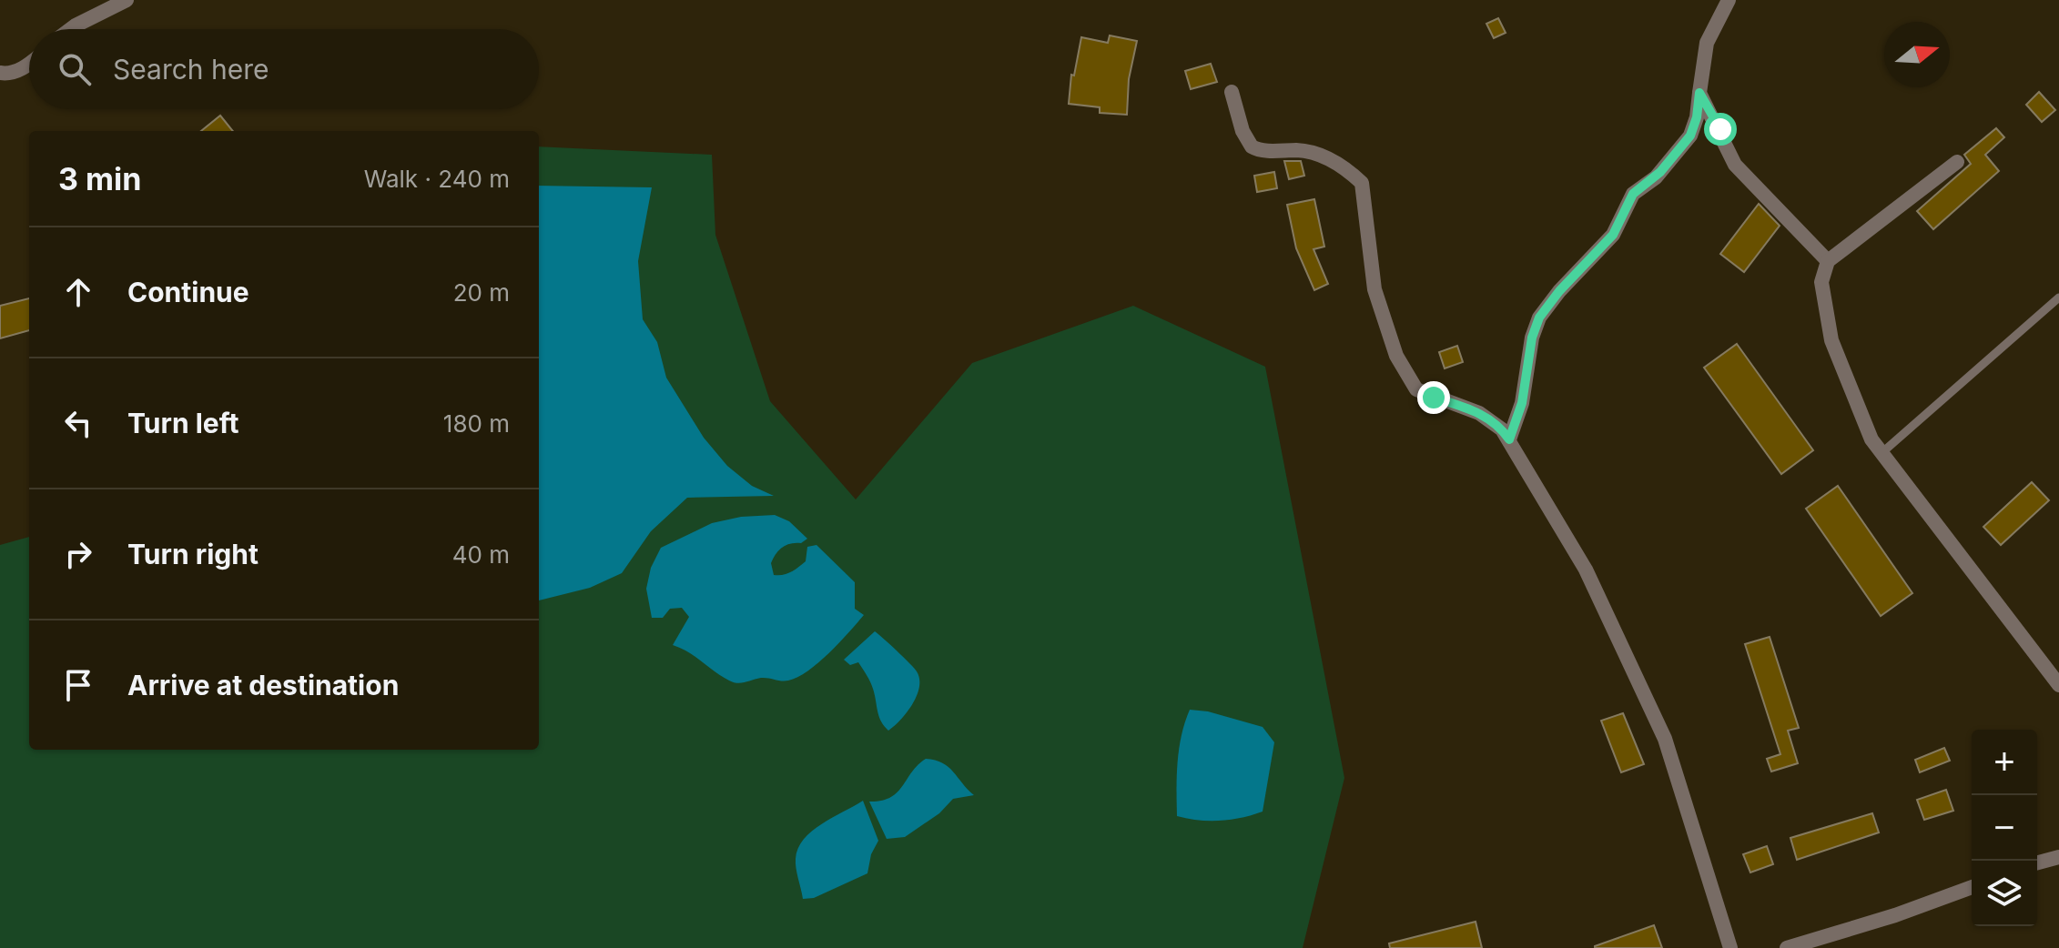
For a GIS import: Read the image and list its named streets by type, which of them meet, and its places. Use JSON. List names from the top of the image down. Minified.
{"north":"right","page":{"search":"Search here","heading":["3 min","Walk · 240 m"],"list":[["Continue","20 m"],["Turn left","180 m"],["Turn right","40 m"],"Arrive at destination"],"map_buttons":["+","−"]}}
